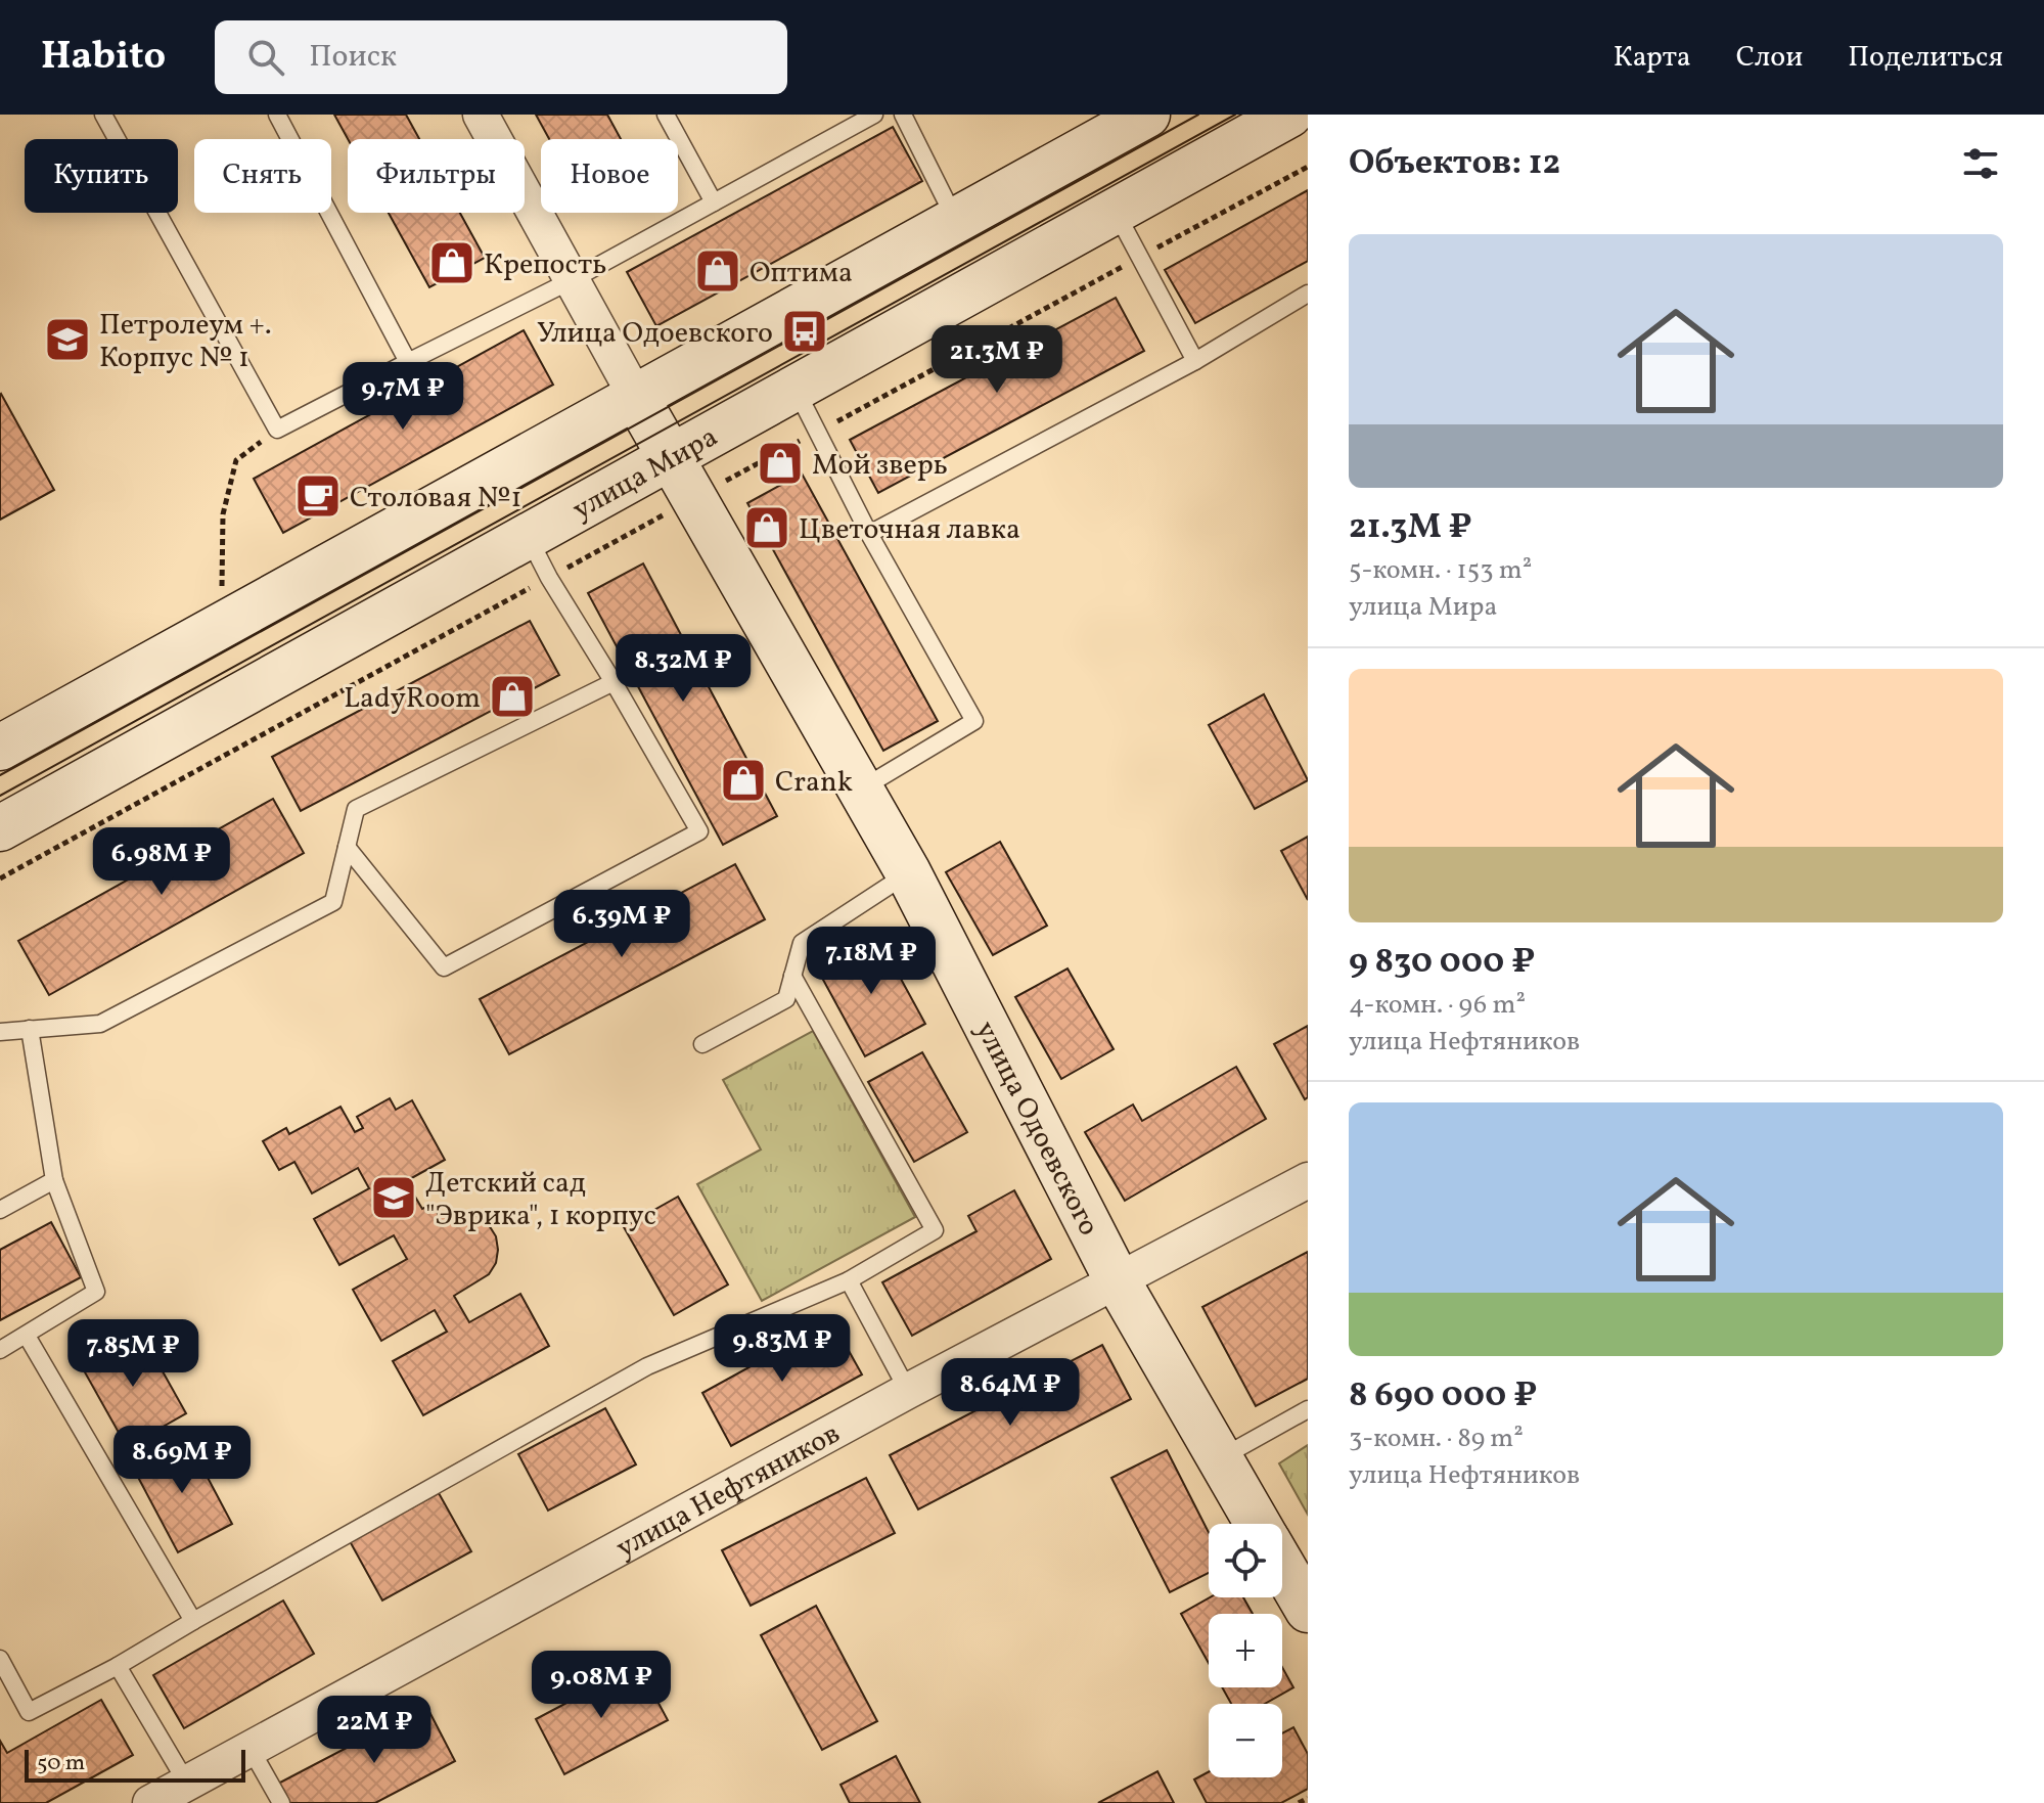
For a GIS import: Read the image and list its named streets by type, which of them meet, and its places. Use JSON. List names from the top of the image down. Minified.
{"streets":{"main road":["улица Мира","улица Одоевского"],"street":["улица Нефтяников"]},"crossings":[["улица Мира","улица Одоевского"],["улица Одоевского","улица Нефтяников"]],"places":{"shop":["Крепость","Оптима","Мой зверь","Цветочная лавка","LadyRoom","Crank"],"bus stop":["Улица Одоевского"],"school or university":["Петролеум +. Корпус № 1","Детский сад \"Эврика\", 1 корпус"],"cafe":["Столовая №1"]},"scale_bar":"50 m","page":{"header":"Habito","search":"Поиск","nav":["Карта","Слои","Поделиться"],"heading":"Объектов: 12","chip":["Купить","Снять","Фильтры","Новое"],"list":[{"name":"21.3M ₽","note":"5-комн. · 153 m² · улица Мира"},{"name":"9 830 000 ₽","note":"4-комн. · 96 m² · улица Нефтяников"},{"name":"8 690 000 ₽","note":"3-комн. · 89 m² · улица Нефтяников"}],"price":["21.3M ₽","9.7M ₽","8.32M ₽","6.98M ₽","6.39M ₽","7.18M ₽","9.83M ₽","7.85M ₽","8.64M ₽","8.69M ₽","9.08M ₽","22M ₽"],"map_buttons":["+","−"],"scale":"50 m"}}
